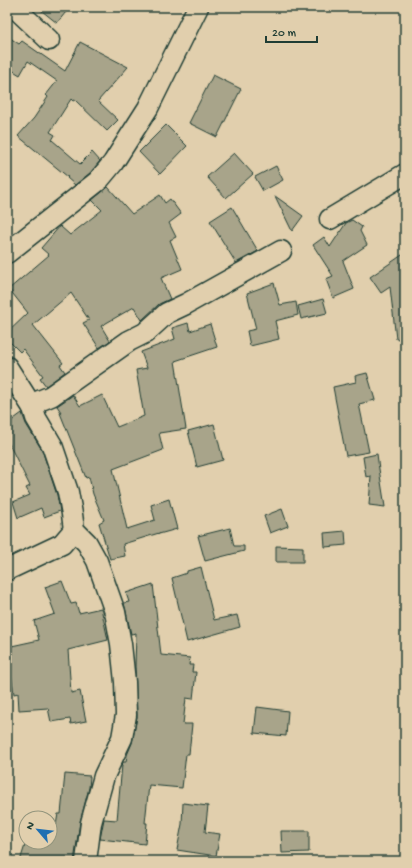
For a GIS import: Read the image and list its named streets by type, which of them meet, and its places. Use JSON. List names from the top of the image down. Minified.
{"scale_bar":"20 m","north":"top left"}
